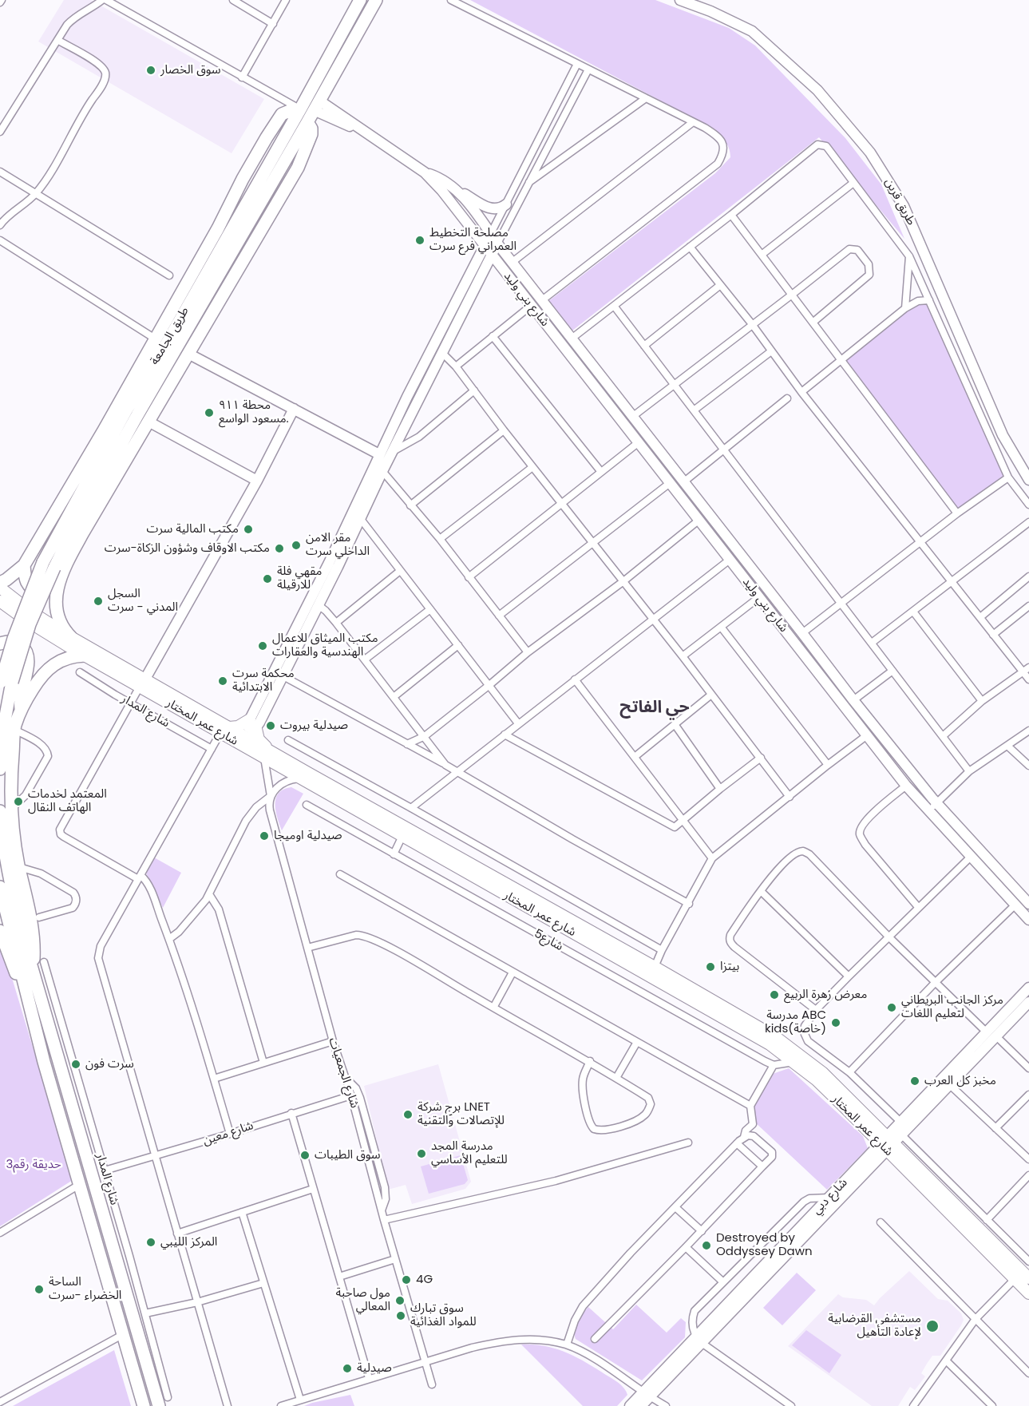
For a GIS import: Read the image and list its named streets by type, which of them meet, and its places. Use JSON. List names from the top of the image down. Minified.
{"streets":{"highway":["طريق الجامعة"],"main road":["شارع عمر المختار"],"street":["طريق قرين","شارع بني وليد","شارع المدار","شارع5","شارع الجمعيات","شارع معين","شارع دبي"]},"crossings":[["شارع المدار","شارع معين"],["شارع عمر المختار","شارع الجمعيات"],["شارع عمر المختار","شارع دبي"],["شارع الجمعيات","شارع معين"]],"districts":["حي الفاتح"],"parks":["حديقة رقم3"],"places":["سوق الخصار","مصلحة التخطيط العمراني فرع سرت","محطة ٩١١ مسعود الواسع.","مكتب المالية سرت","مقر الامن الداخلي سرت","مكتب الاوقاف وشؤون الزكاة-سرت","مقهي فلة للارقيلة","السجل المدني - سرت","مكتب الميثاق للاعمال الهندسية والعقارات","محكمة سرت الابتدائية","صيدلية بيروت","المعتمد لخدمات الهاتف النقال","صيدلية اوميجا","بيتزا","معرض زهرة الربيع","مركز الجانب البريطاني لتعليم اللغات","مدرسة ABC kids(خاصة)","سرت فون","مخبز كل العرب","برج شركة LNET للإتصالات والتقنية","مدرسة المجد للتعليم الأساسي","سوق الطيبات","المركز الليبي","Destroyed by Oddyssey Dawn","4G","الساحة الخضراء -سرت","مول صاحبة المعالي","سوق تبارك للمواد الغذائية","مستشفي القرضابية لإعادة التأهيل","صيدلية"]}
